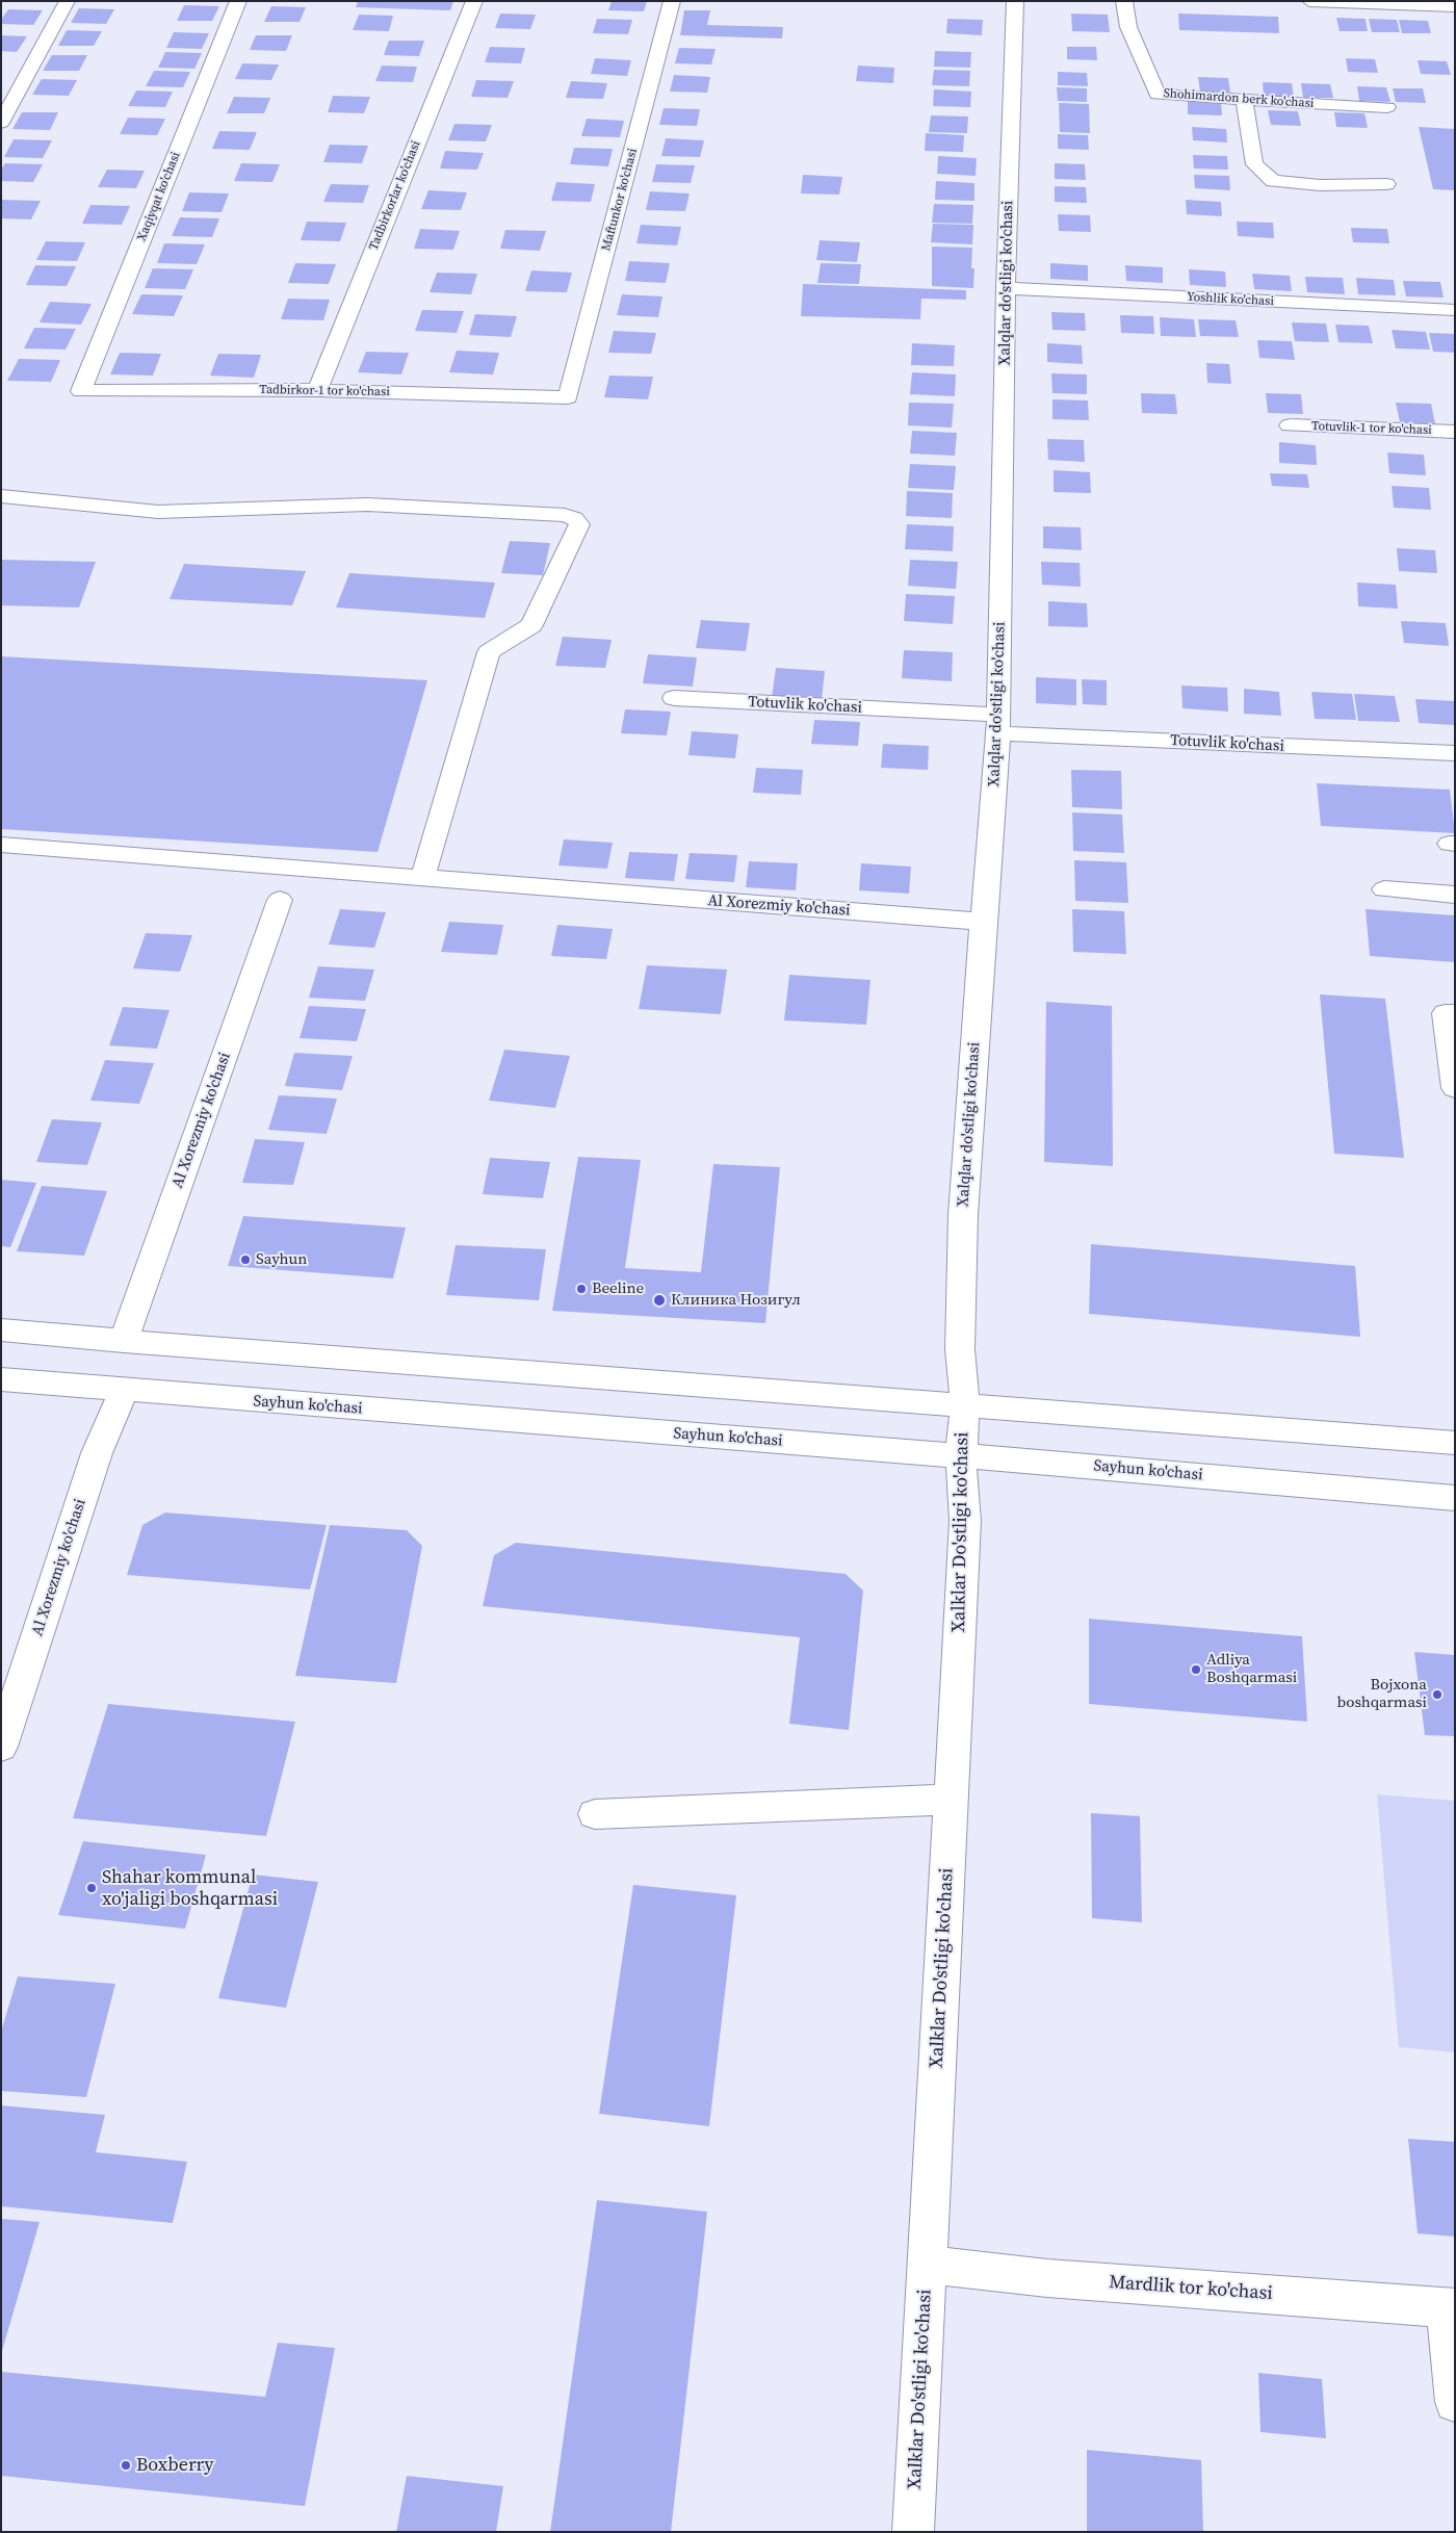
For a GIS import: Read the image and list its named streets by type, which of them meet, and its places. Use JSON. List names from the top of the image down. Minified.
{"streets":{"street":["Shohimardon berk ko'chasi","Tadbirkorlar ko'chasi","Xaqiyqat ko'chasi","Maftunkor ko'chasi","Xalqlar do'stligi ko'chasi","Yoshlik ko'chasi","Tadbirkor-1 tor ko'chasi","Totuvlik-1 tor ko'chasi","Totuvlik ko'chasi","Al Xorezmiy ko'chasi","Sayhun ko'chasi","Xalklar Do'stligi ko'chasi","Mardlik tor ko'chasi"]},"crossings":[["Tadbirkorlar ko'chasi","Tadbirkor-1 tor ko'chasi"],["Xaqiyqat ko'chasi","Tadbirkor-1 tor ko'chasi"],["Maftunkor ko'chasi","Tadbirkor-1 tor ko'chasi"],["Xalqlar do'stligi ko'chasi","Yoshlik ko'chasi"],["Xalqlar do'stligi ko'chasi","Totuvlik ko'chasi"],["Xalqlar do'stligi ko'chasi","Al Xorezmiy ko'chasi"],["Xalqlar do'stligi ko'chasi","Xalklar Do'stligi ko'chasi"],["Al Xorezmiy ko'chasi","Sayhun ko'chasi"],["Sayhun ko'chasi","Xalklar Do'stligi ko'chasi"],["Xalklar Do'stligi ko'chasi","Mardlik tor ko'chasi"]],"places":["Sayhun","Beeline","Клиника Нозигул","Adliya Boshqarmasi","Bojxona boshqarmasi","Shahar kommunal xo'jaligi boshqarmasi","Boxberry"]}
